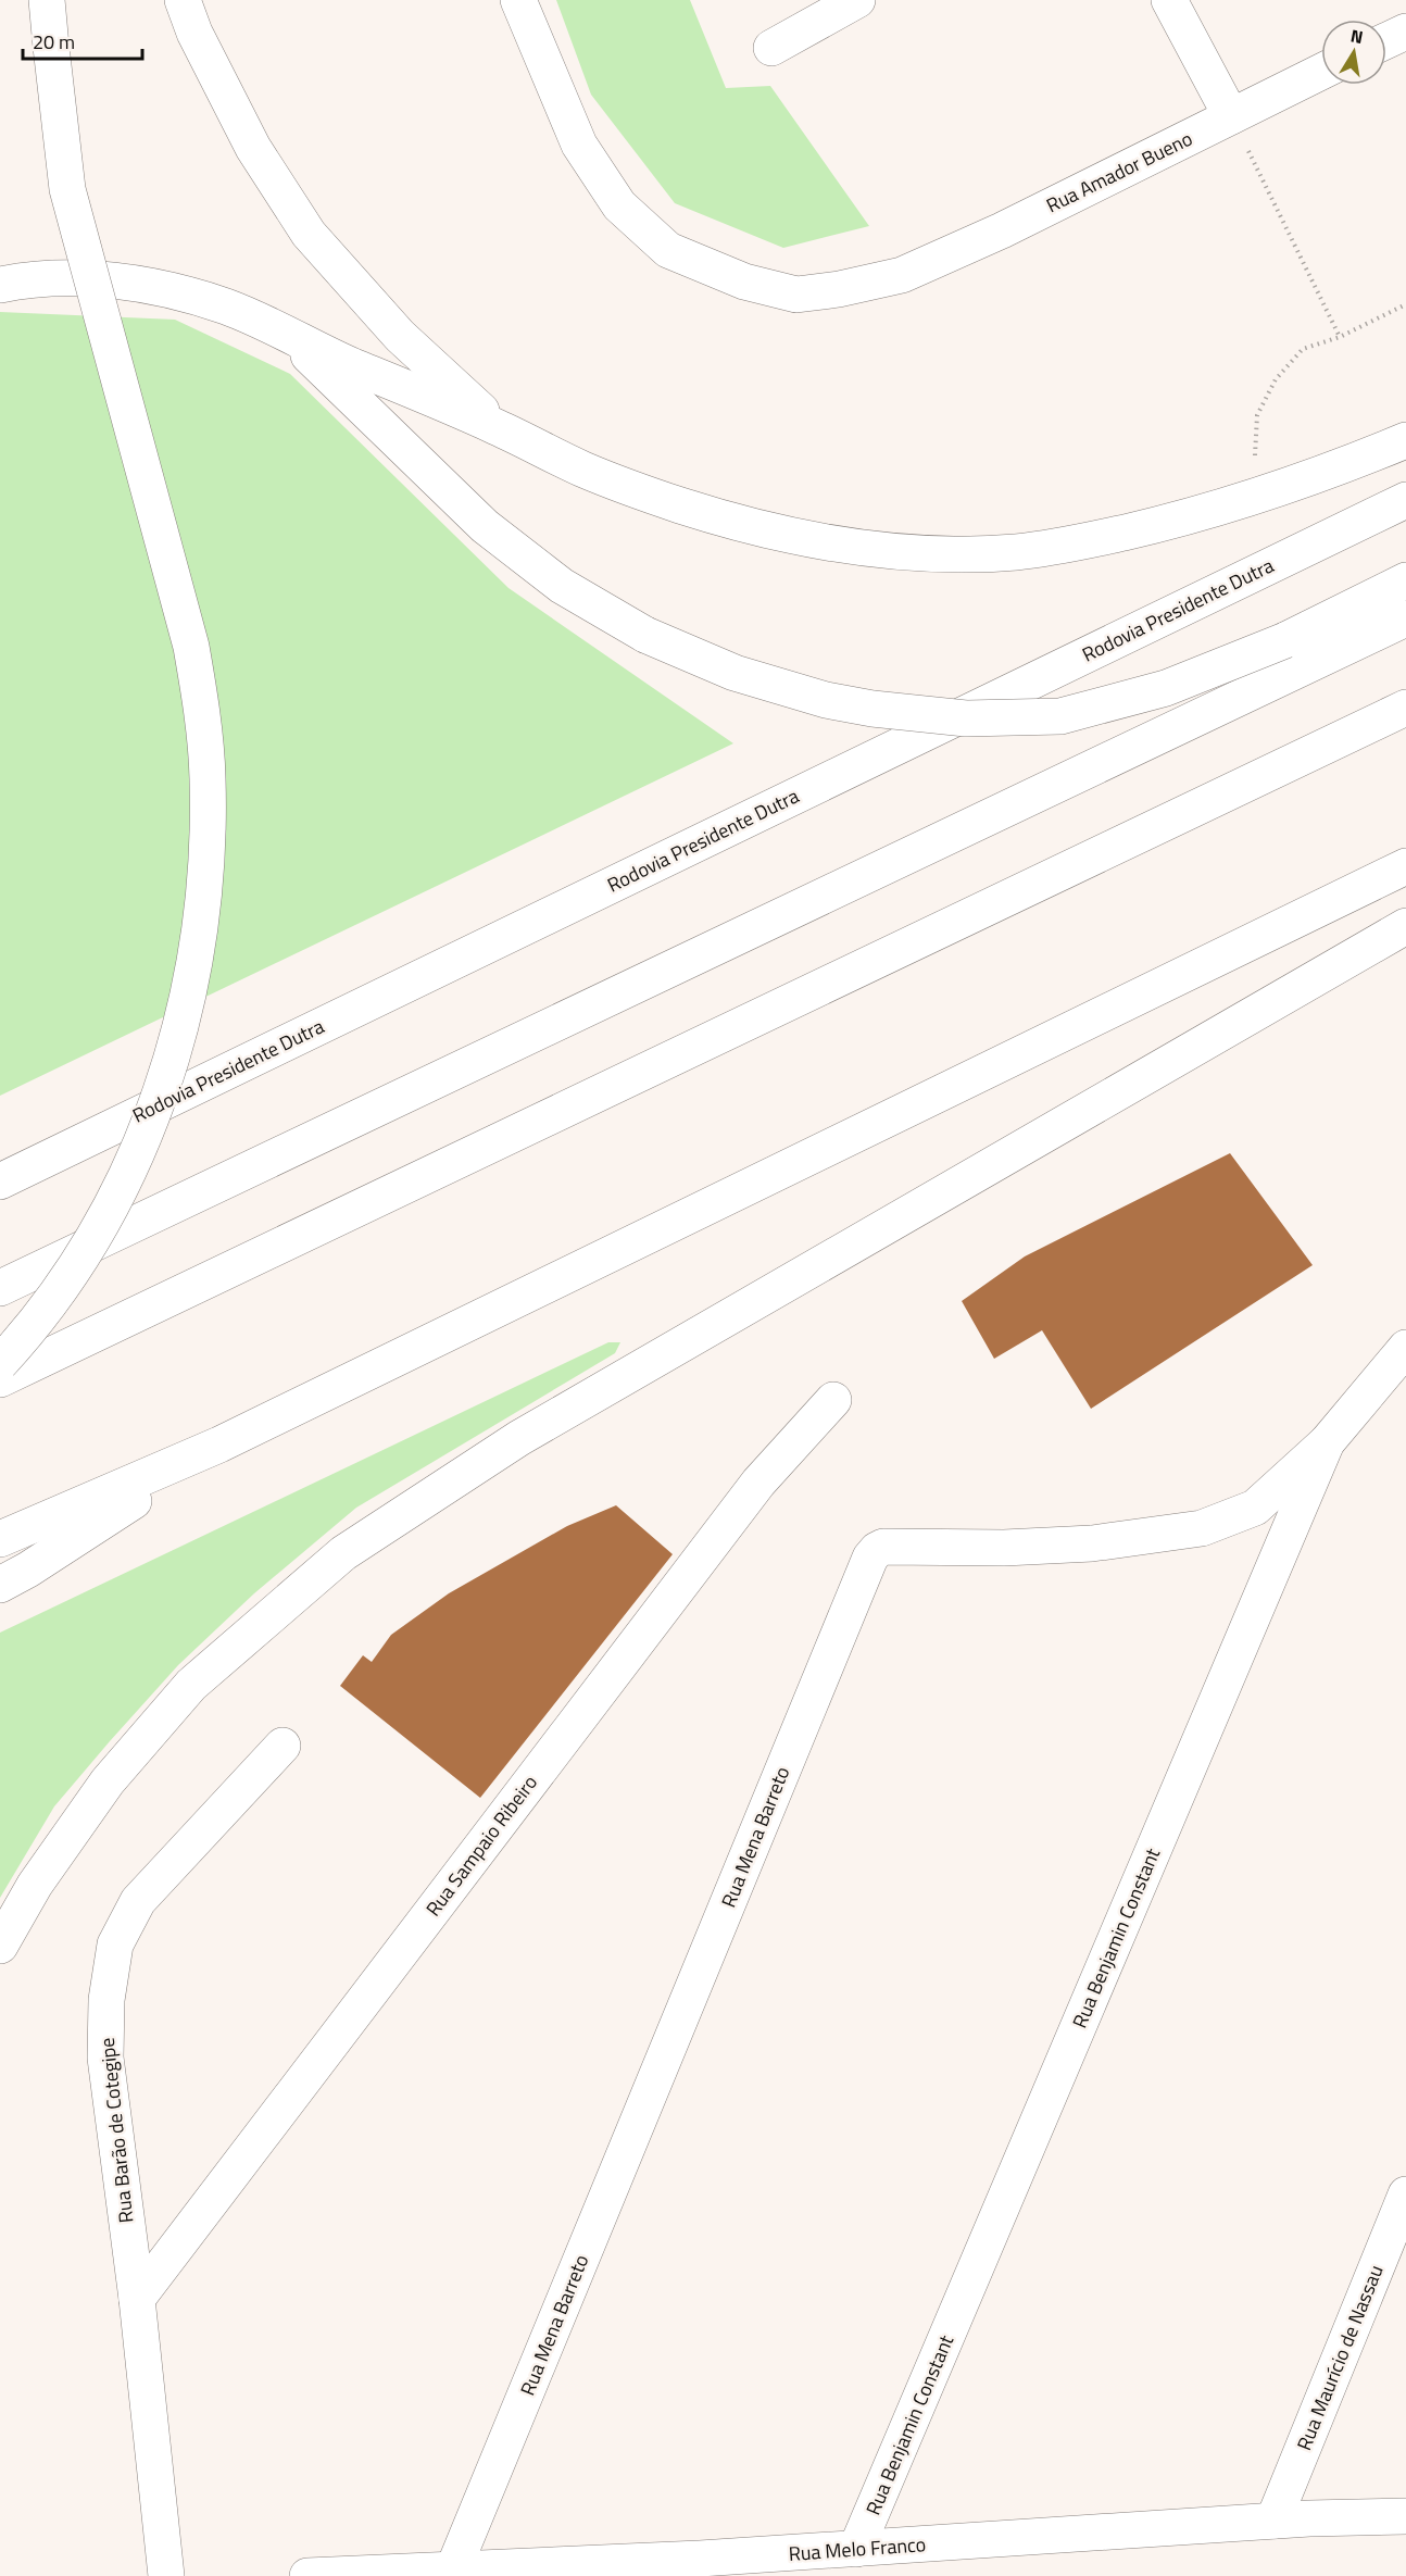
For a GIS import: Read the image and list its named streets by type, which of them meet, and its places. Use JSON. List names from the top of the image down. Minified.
{"streets":{"main road":["Rua Amador Bueno","Rodovia Presidente Dutra","Rua Mena Barreto","Rua Sampaio Ribeiro","Rua Benjamin Constant","Rua Barão de Cotegipe","Rua Maurício de Nassau","Rua Melo Franco"]},"crossings":[["Rua Mena Barreto","Rua Benjamin Constant"],["Rua Mena Barreto","Rua Melo Franco"],["Rua Sampaio Ribeiro","Rua Barão de Cotegipe"],["Rua Benjamin Constant","Rua Melo Franco"],["Rua Maurício de Nassau","Rua Melo Franco"]],"scale_bar":"20 m","north":"top"}
